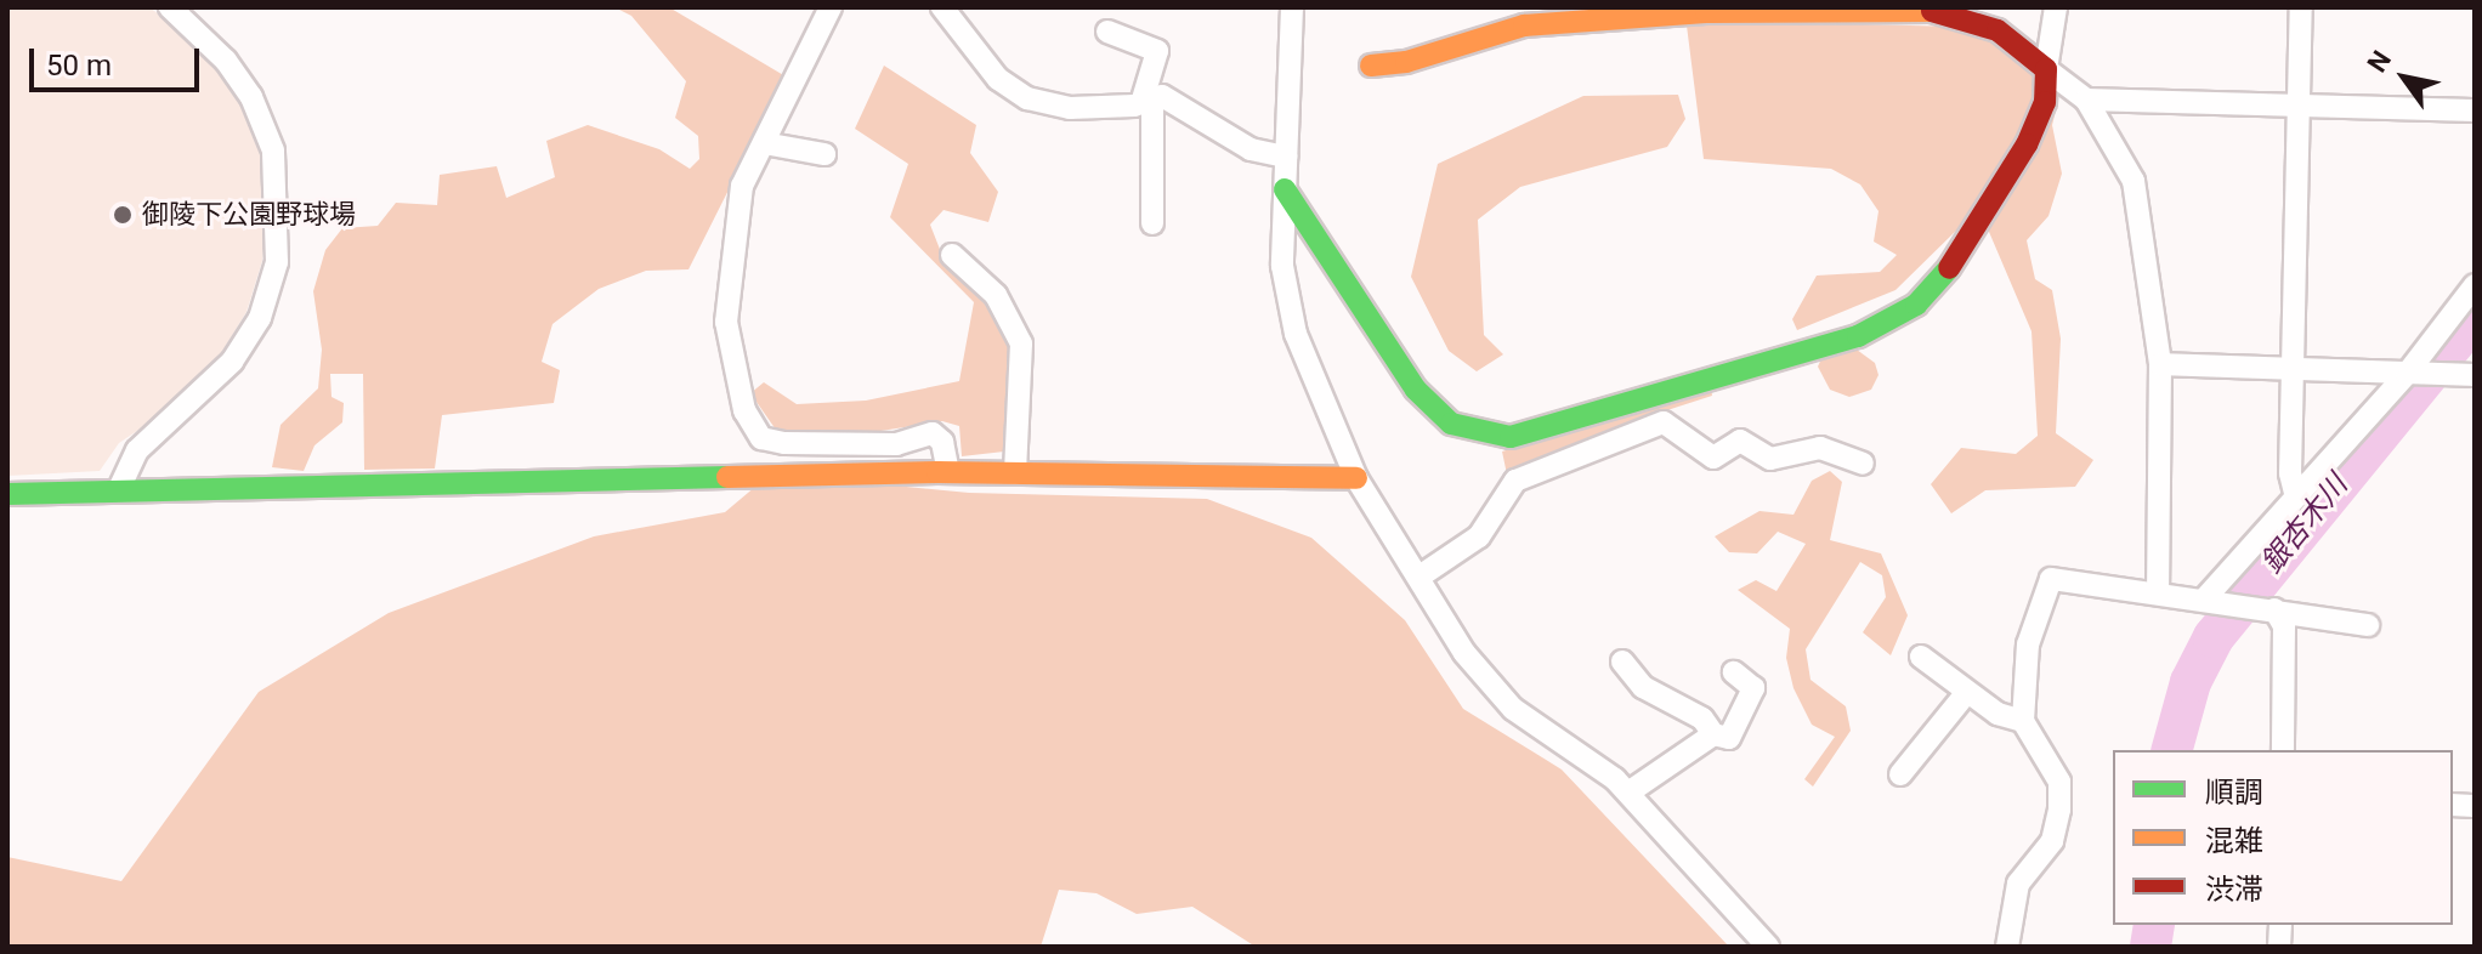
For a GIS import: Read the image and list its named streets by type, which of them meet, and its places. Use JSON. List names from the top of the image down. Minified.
{"water":["銀杏木川"],"places":["御陵下公園野球場"],"legend":["順調","混雑","渋滞"],"scale_bar":"50 m","north":"top left"}
